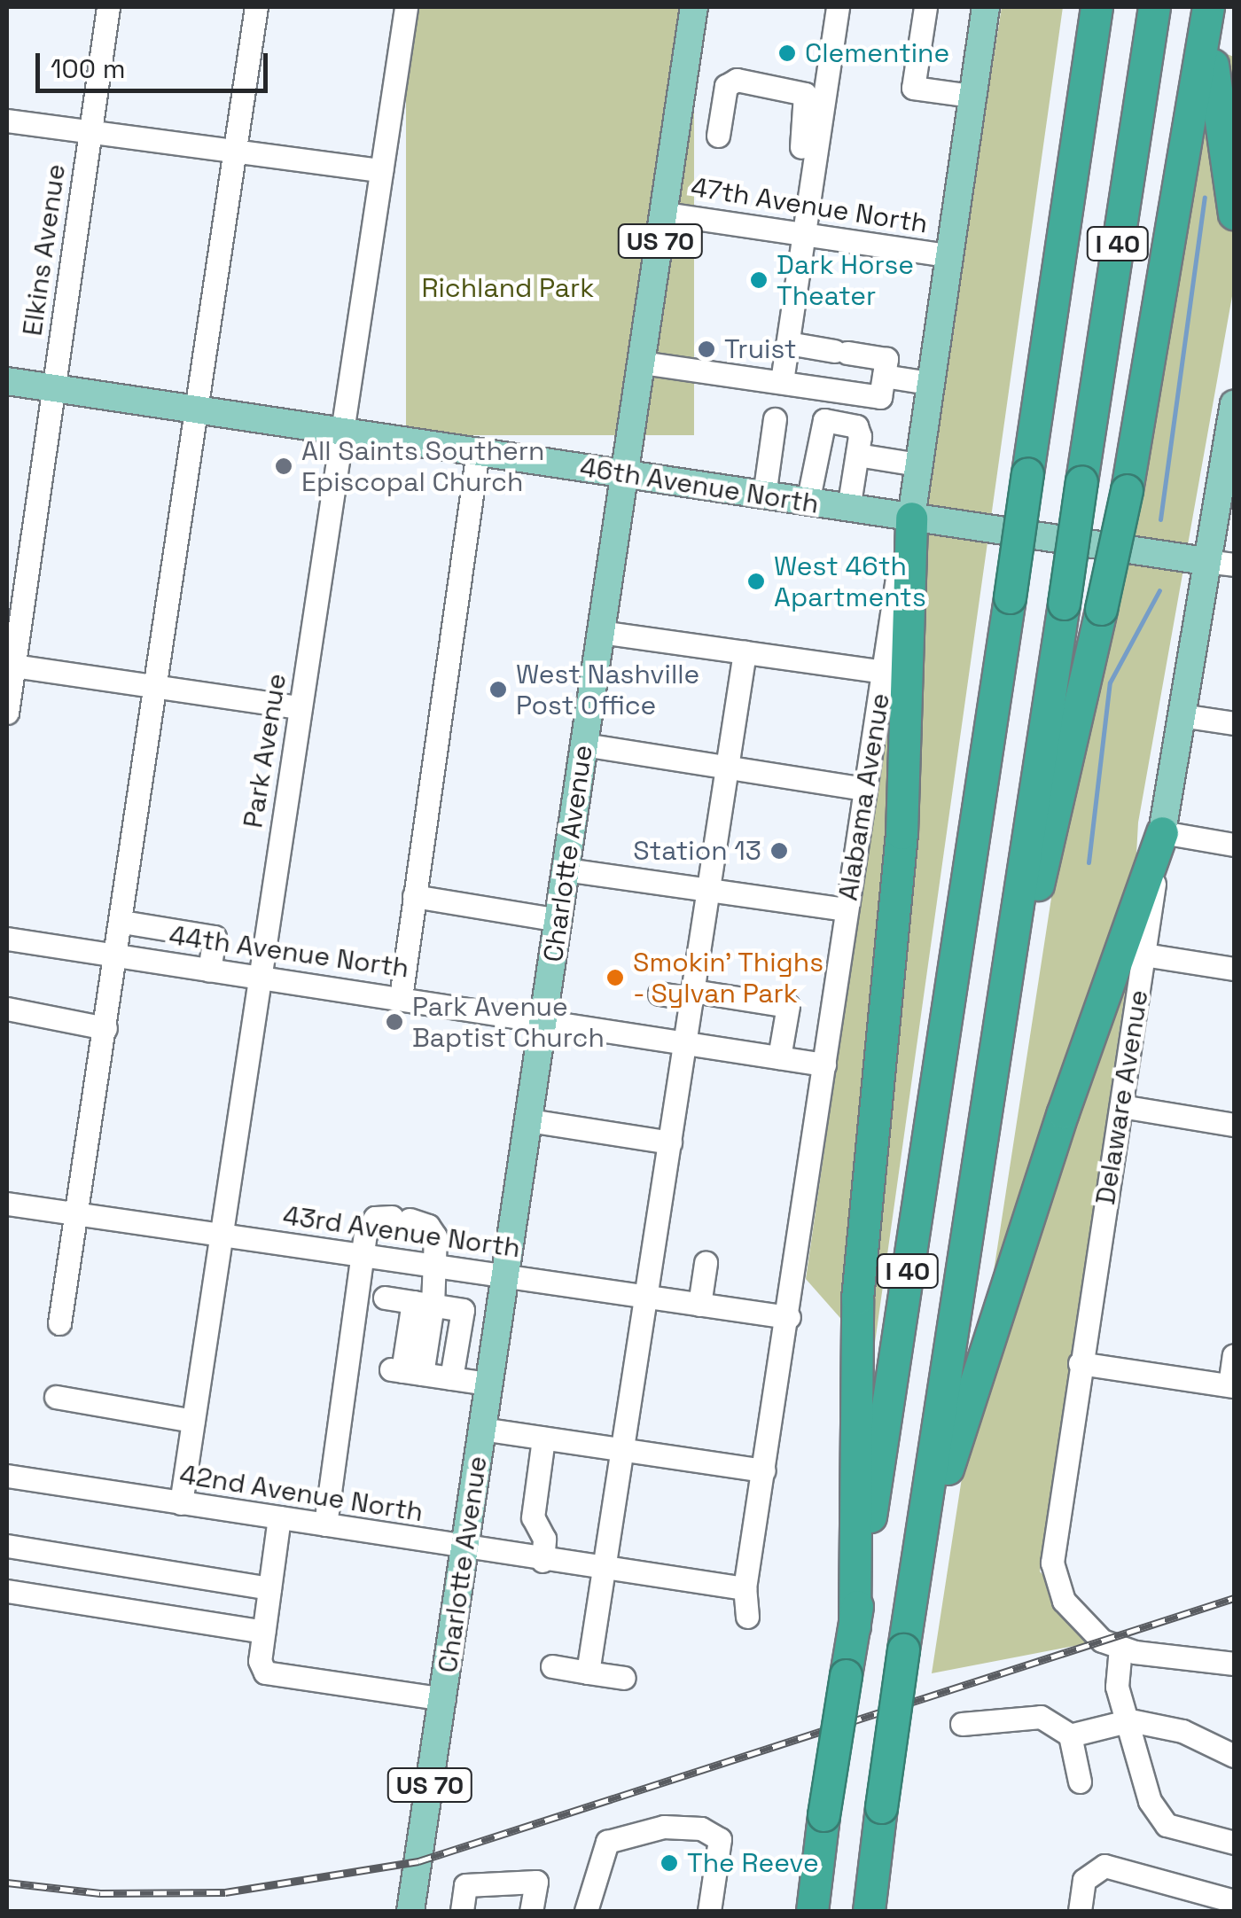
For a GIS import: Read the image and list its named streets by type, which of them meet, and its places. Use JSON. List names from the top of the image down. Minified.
{"streets":{"highway":["I 40"],"main road":["US 70","46th Avenue North","Alabama Avenue","Charlotte Avenue","Delaware Avenue"],"street":["47th Avenue North","Elkins Avenue","Park Avenue","44th Avenue North","43rd Avenue North","42nd Avenue North"]},"crossings":[["47th Avenue North","Alabama Avenue"],["47th Avenue North","Charlotte Avenue"],["Elkins Avenue","46th Avenue North"],["46th Avenue North","Park Avenue"],["46th Avenue North","Alabama Avenue"],["46th Avenue North","Charlotte Avenue"],["46th Avenue North","Delaware Avenue"],["Park Avenue","44th Avenue North"],["Park Avenue","43rd Avenue North"],["Park Avenue","42nd Avenue North"],["Alabama Avenue","44th Avenue North"],["Alabama Avenue","43rd Avenue North"],["Alabama Avenue","42nd Avenue North"],["Charlotte Avenue","44th Avenue North"],["Charlotte Avenue","43rd Avenue North"],["Charlotte Avenue","42nd Avenue North"]],"parks":["Richland Park"],"places":["Clementine","Dark Horse Theater","Truist","All Saints Southern Episcopal Church","West 46th Apartments","West Nashville Post Office","Station 13","Smokin' Thighs - Sylvan Park","Park Avenue Baptist Church","The Reeve"],"scale_bar":"100 m"}
